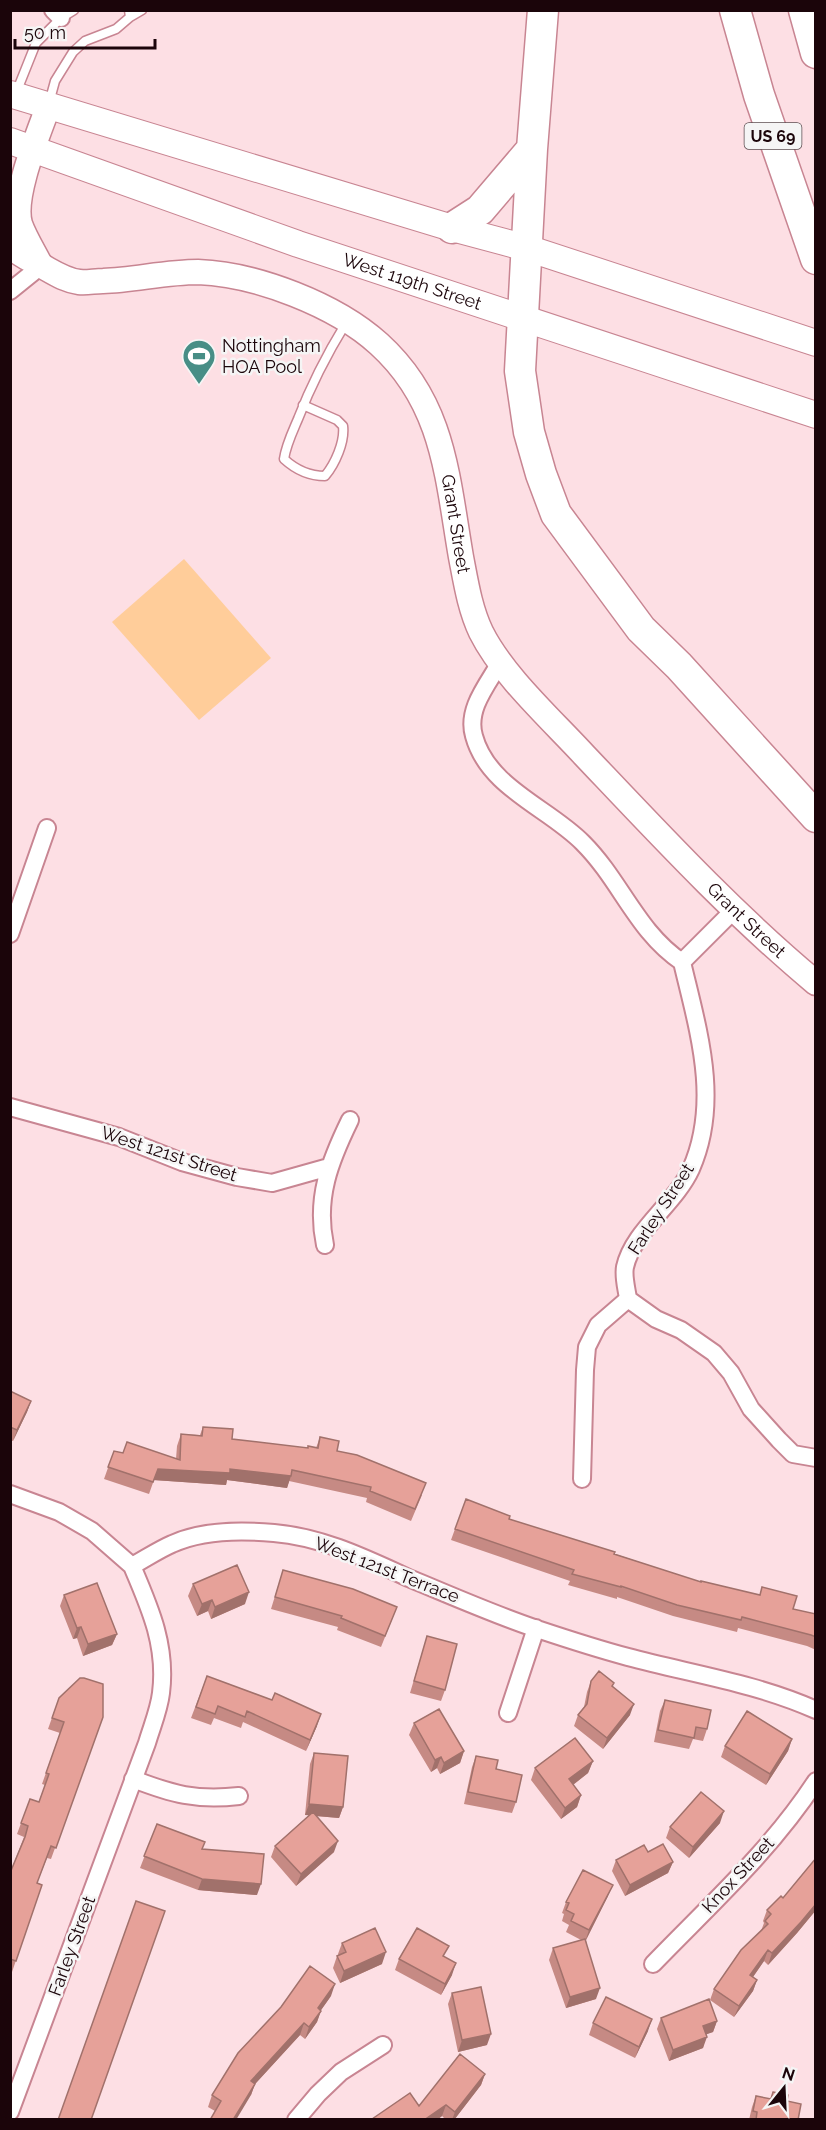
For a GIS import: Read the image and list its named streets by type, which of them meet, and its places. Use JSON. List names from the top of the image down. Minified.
{"streets":{"highway":["US 69"],"main road":["West 119th Street"],"street":["Grant Street","West 121st Street","Farley Street","West 121st Terrace","Knox Street"]},"crossings":[["Farley Street","West 121st Terrace"]],"places":{"sports":["Nottingham HOA Pool"]},"scale_bar":"50 m","north":"top"}
